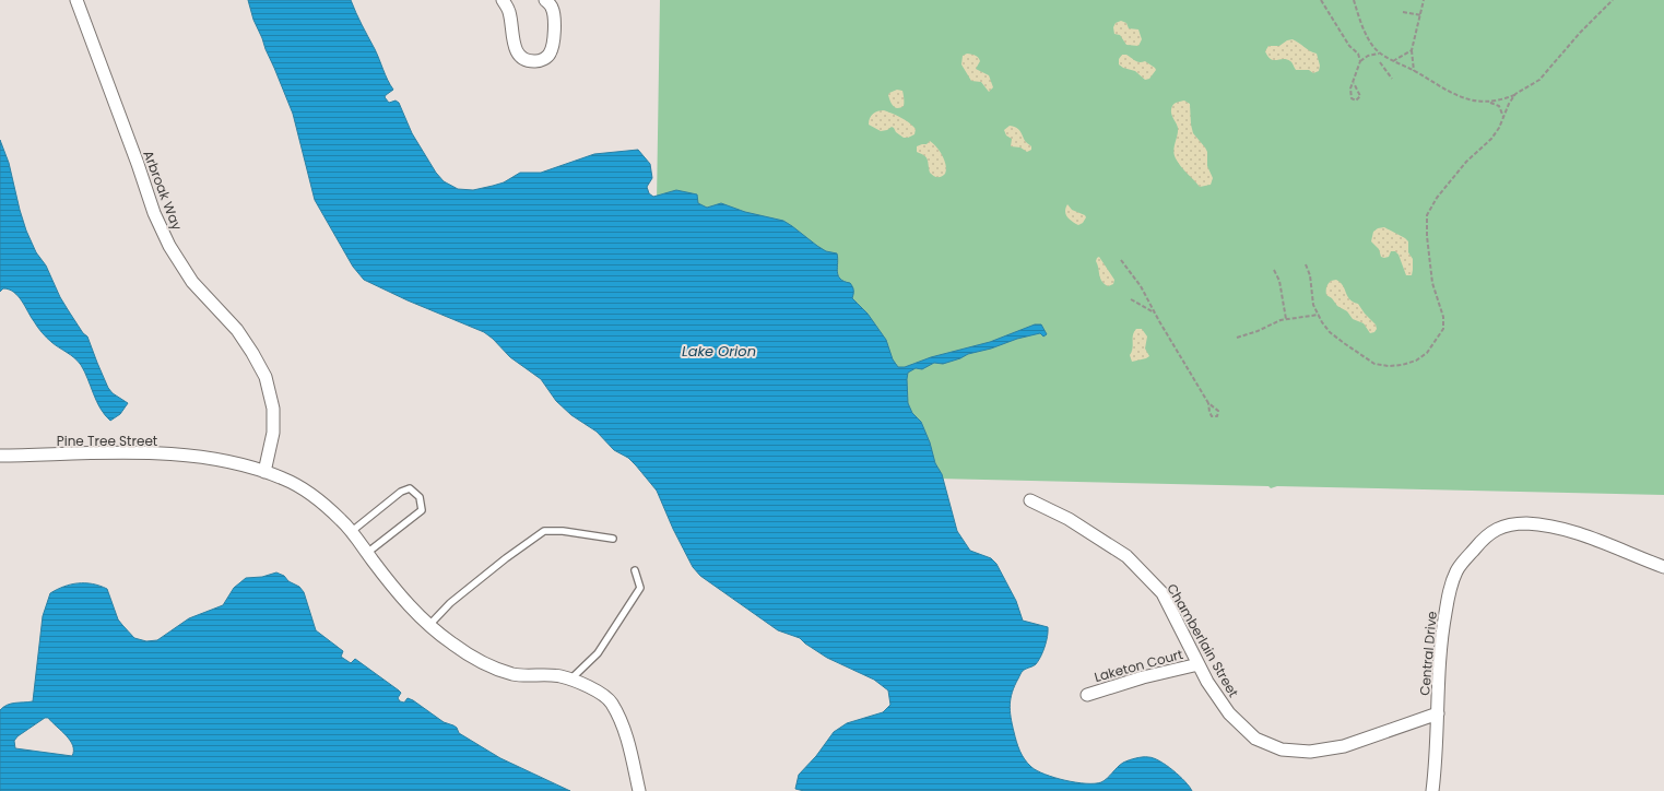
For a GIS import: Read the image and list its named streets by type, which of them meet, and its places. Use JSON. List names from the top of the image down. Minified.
{"streets":{"street":["Arbroak Way","Pine Tree Street","Chamberlain Street","Central Drive","Laketon Court"]},"crossings":[["Arbroak Way","Pine Tree Street"],["Chamberlain Street","Central Drive"],["Chamberlain Street","Laketon Court"]],"water":["Lake Orion"]}
